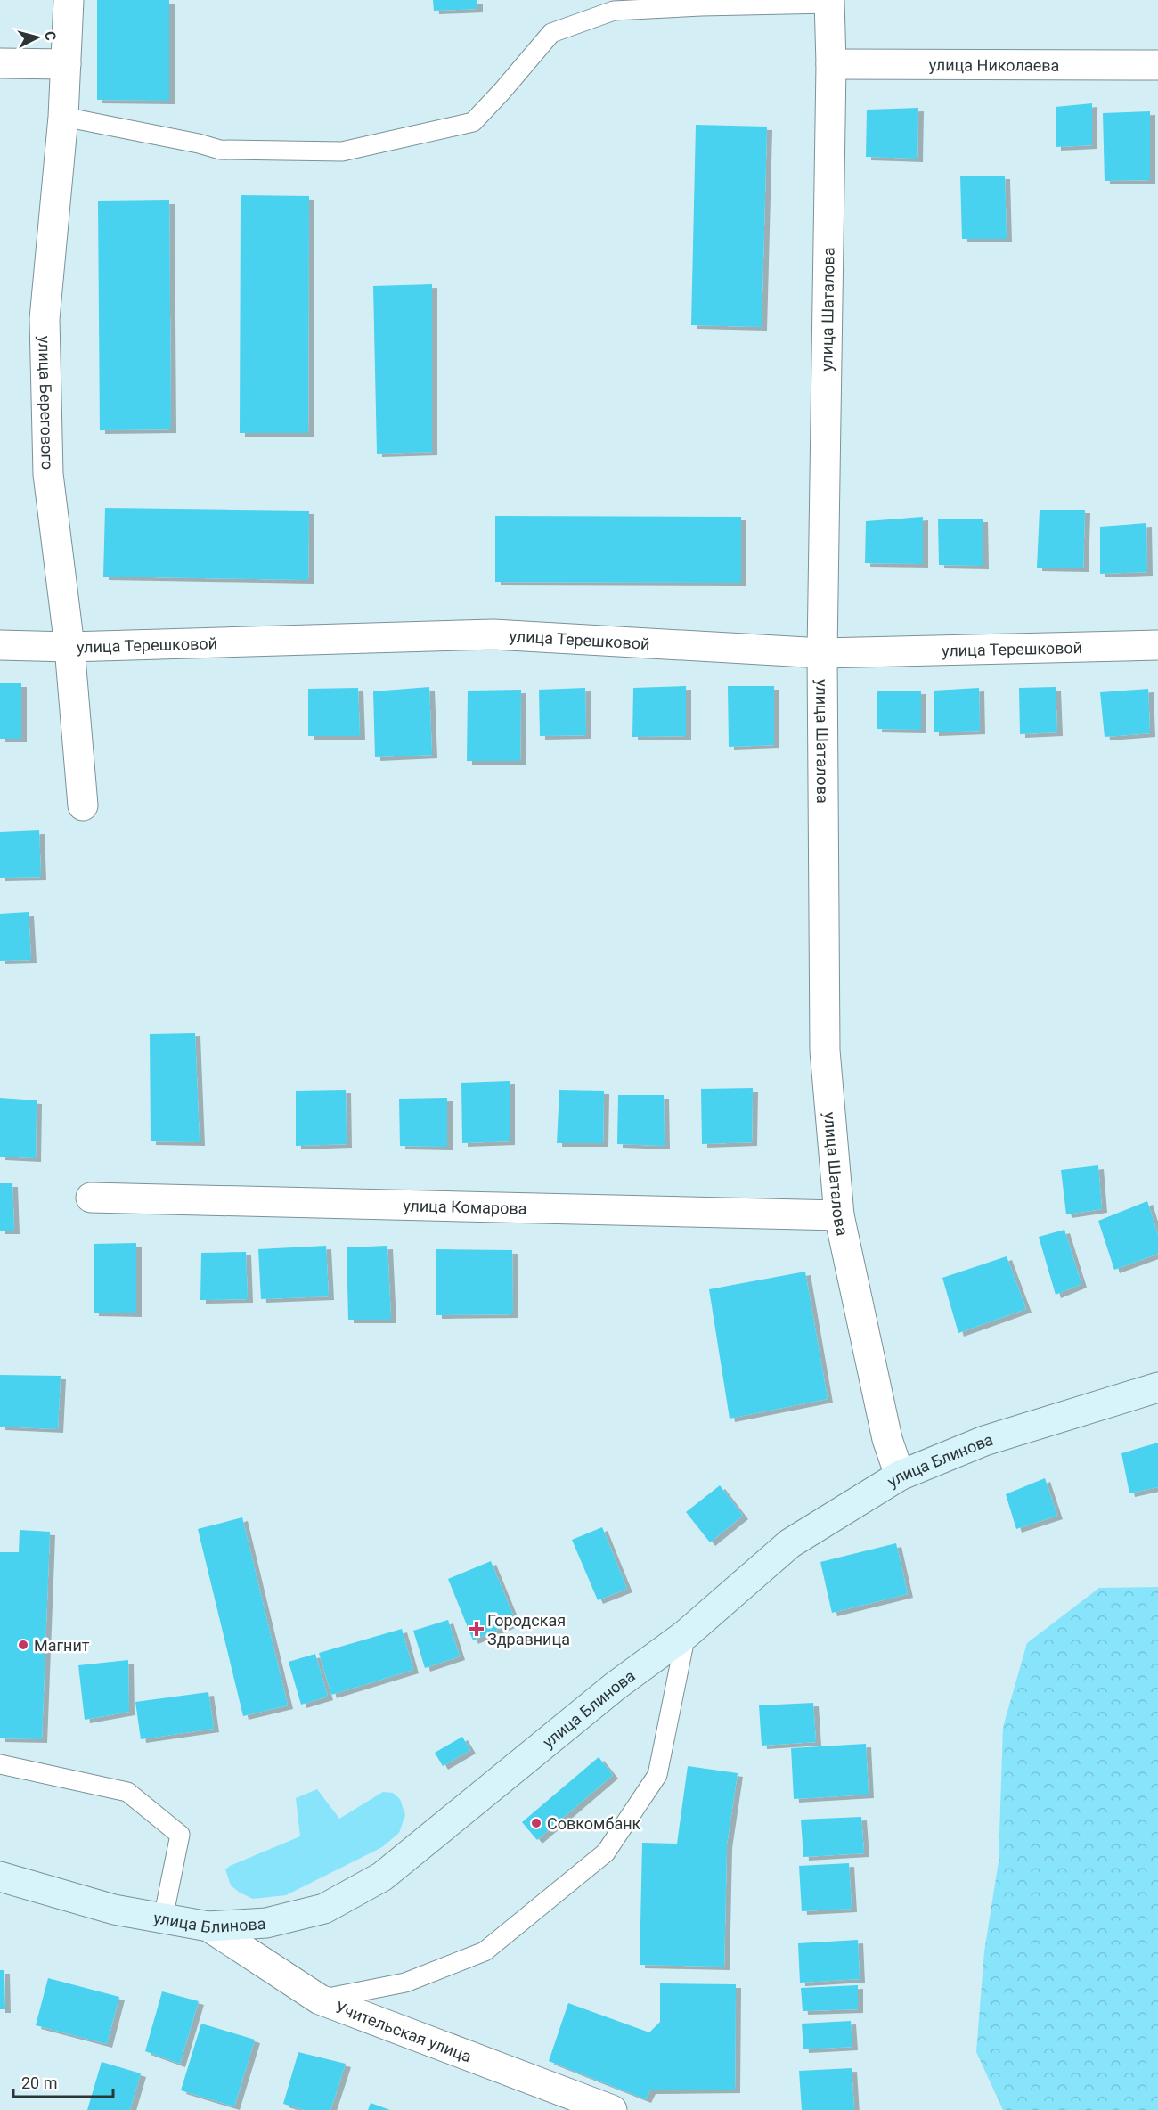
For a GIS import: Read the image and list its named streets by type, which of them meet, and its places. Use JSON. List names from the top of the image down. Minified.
{"streets":{"main road":["улица Блинова"],"street":["улица Николаева","улица Шаталова","улица Берегового","улица Терешковой","улица Комарова","Учительская улица"]},"crossings":[["улица Николаева","улица Шаталова"],["улица Шаталова","улица Терешковой"],["улица Шаталова","улица Комарова"],["улица Шаталова","улица Блинова"],["улица Берегового","улица Терешковой"],["улица Блинова","Учительская улица"]],"places":{"health":["Городская Здравница"],"other":["Магнит","Совкомбанк"]},"scale_bar":"20 m","north":"right"}
